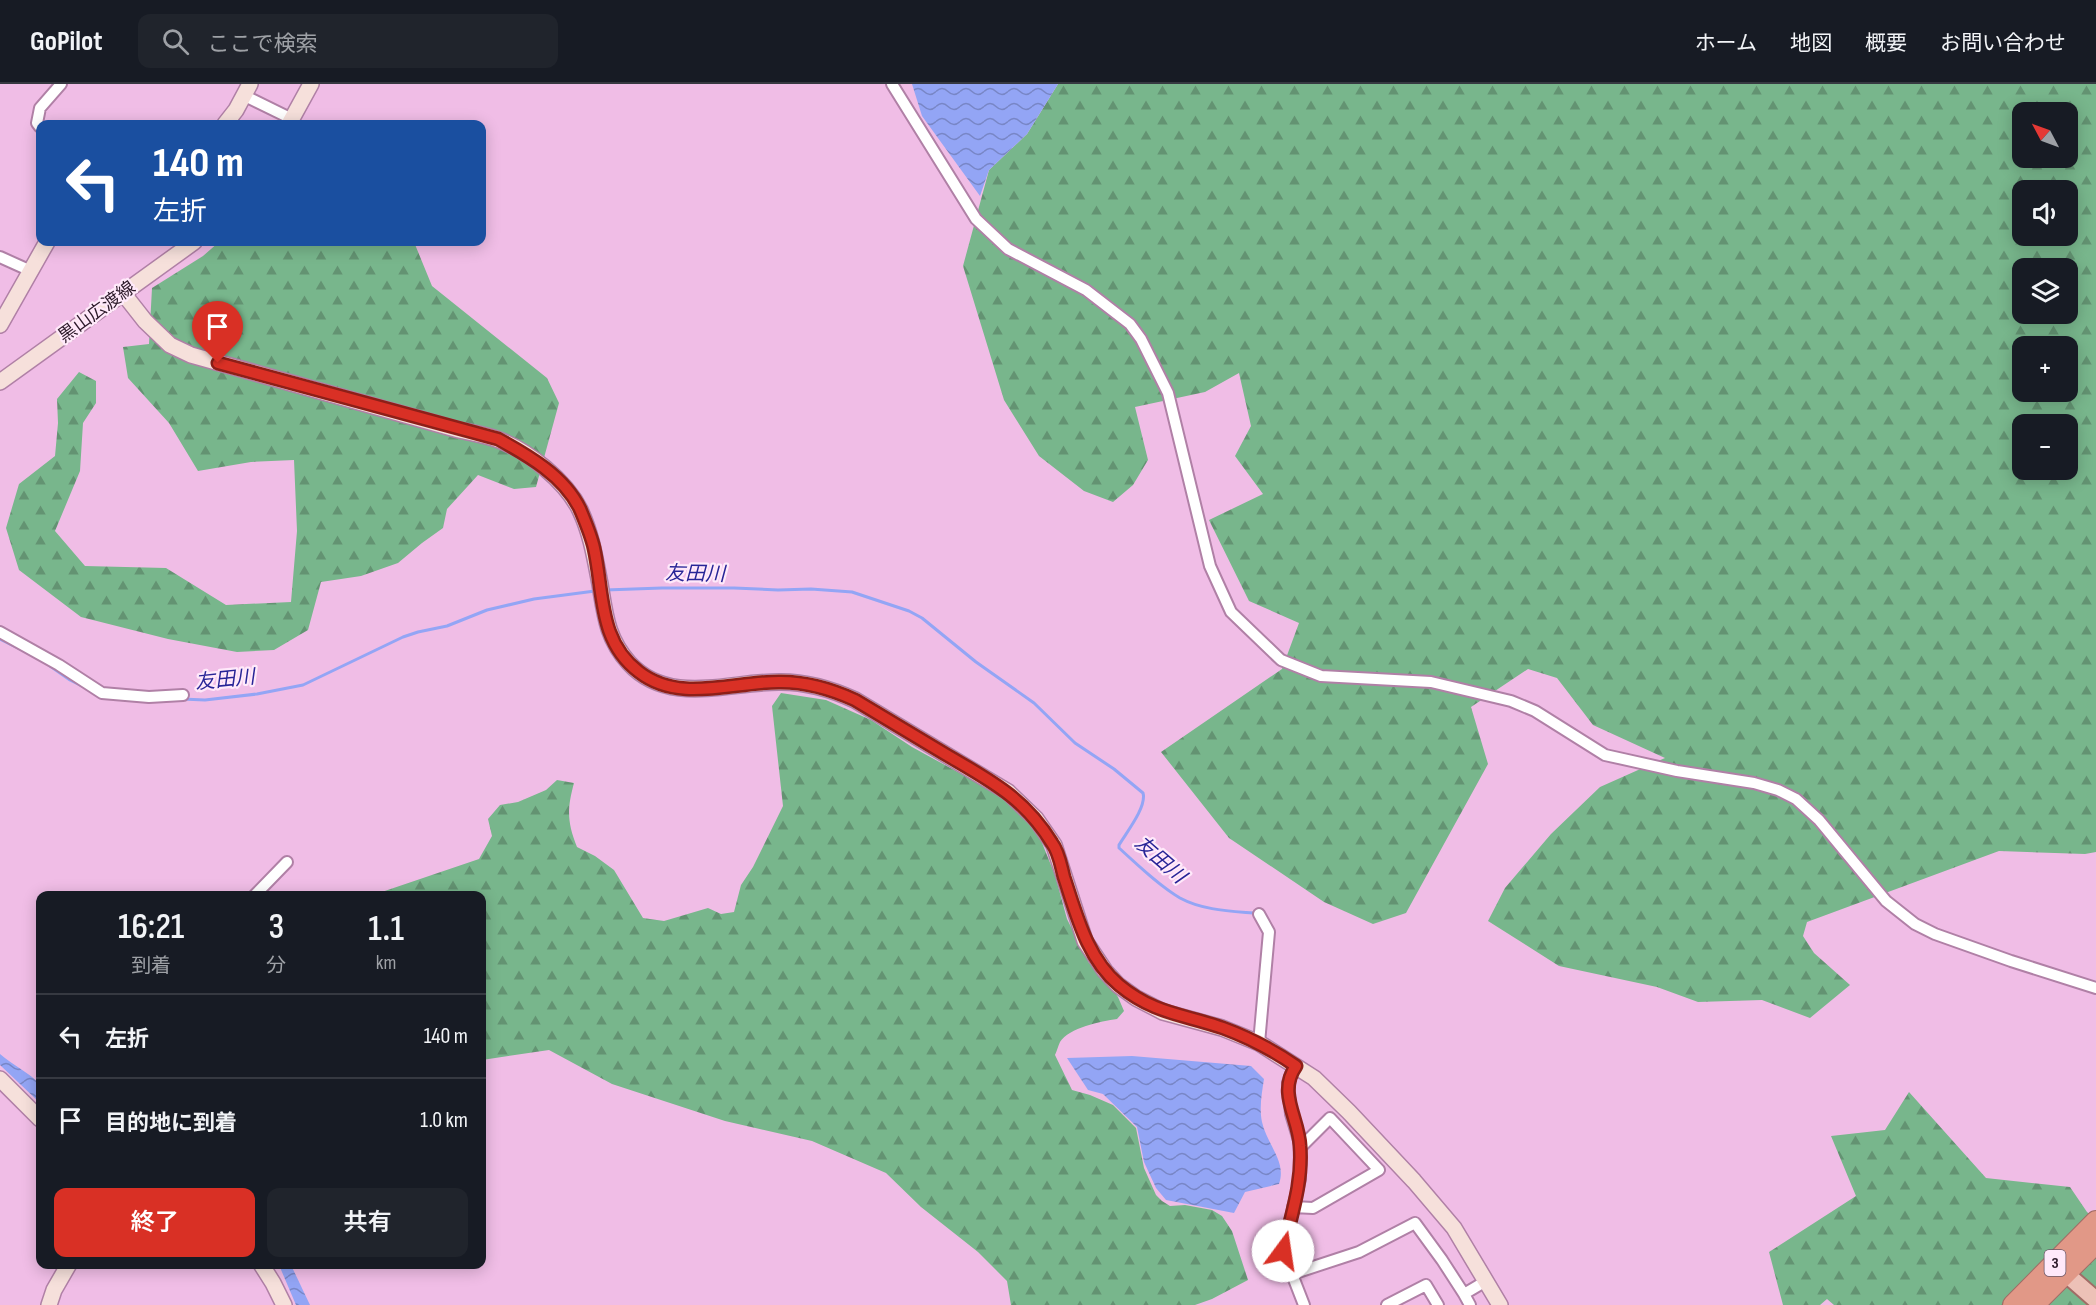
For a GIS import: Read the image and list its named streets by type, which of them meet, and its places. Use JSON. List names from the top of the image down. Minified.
{"streets":{"highway":["3"],"street":["黒山広渡線"]},"water":["友田川"],"north":"top left","page":{"header":"GoPilot","search":"ここで検索","nav":["ホーム","地図","概要","お問い合わせ"],"map_buttons":["+","−"],"turn":["140 m","左折"],"eta":["16:21","到着","3","分","1.1","km"],"list":[{"name":"左折","value":"140 m"},{"name":"目的地に到着","value":"1.0 km"}],"buttons":["終了","共有"]}}
